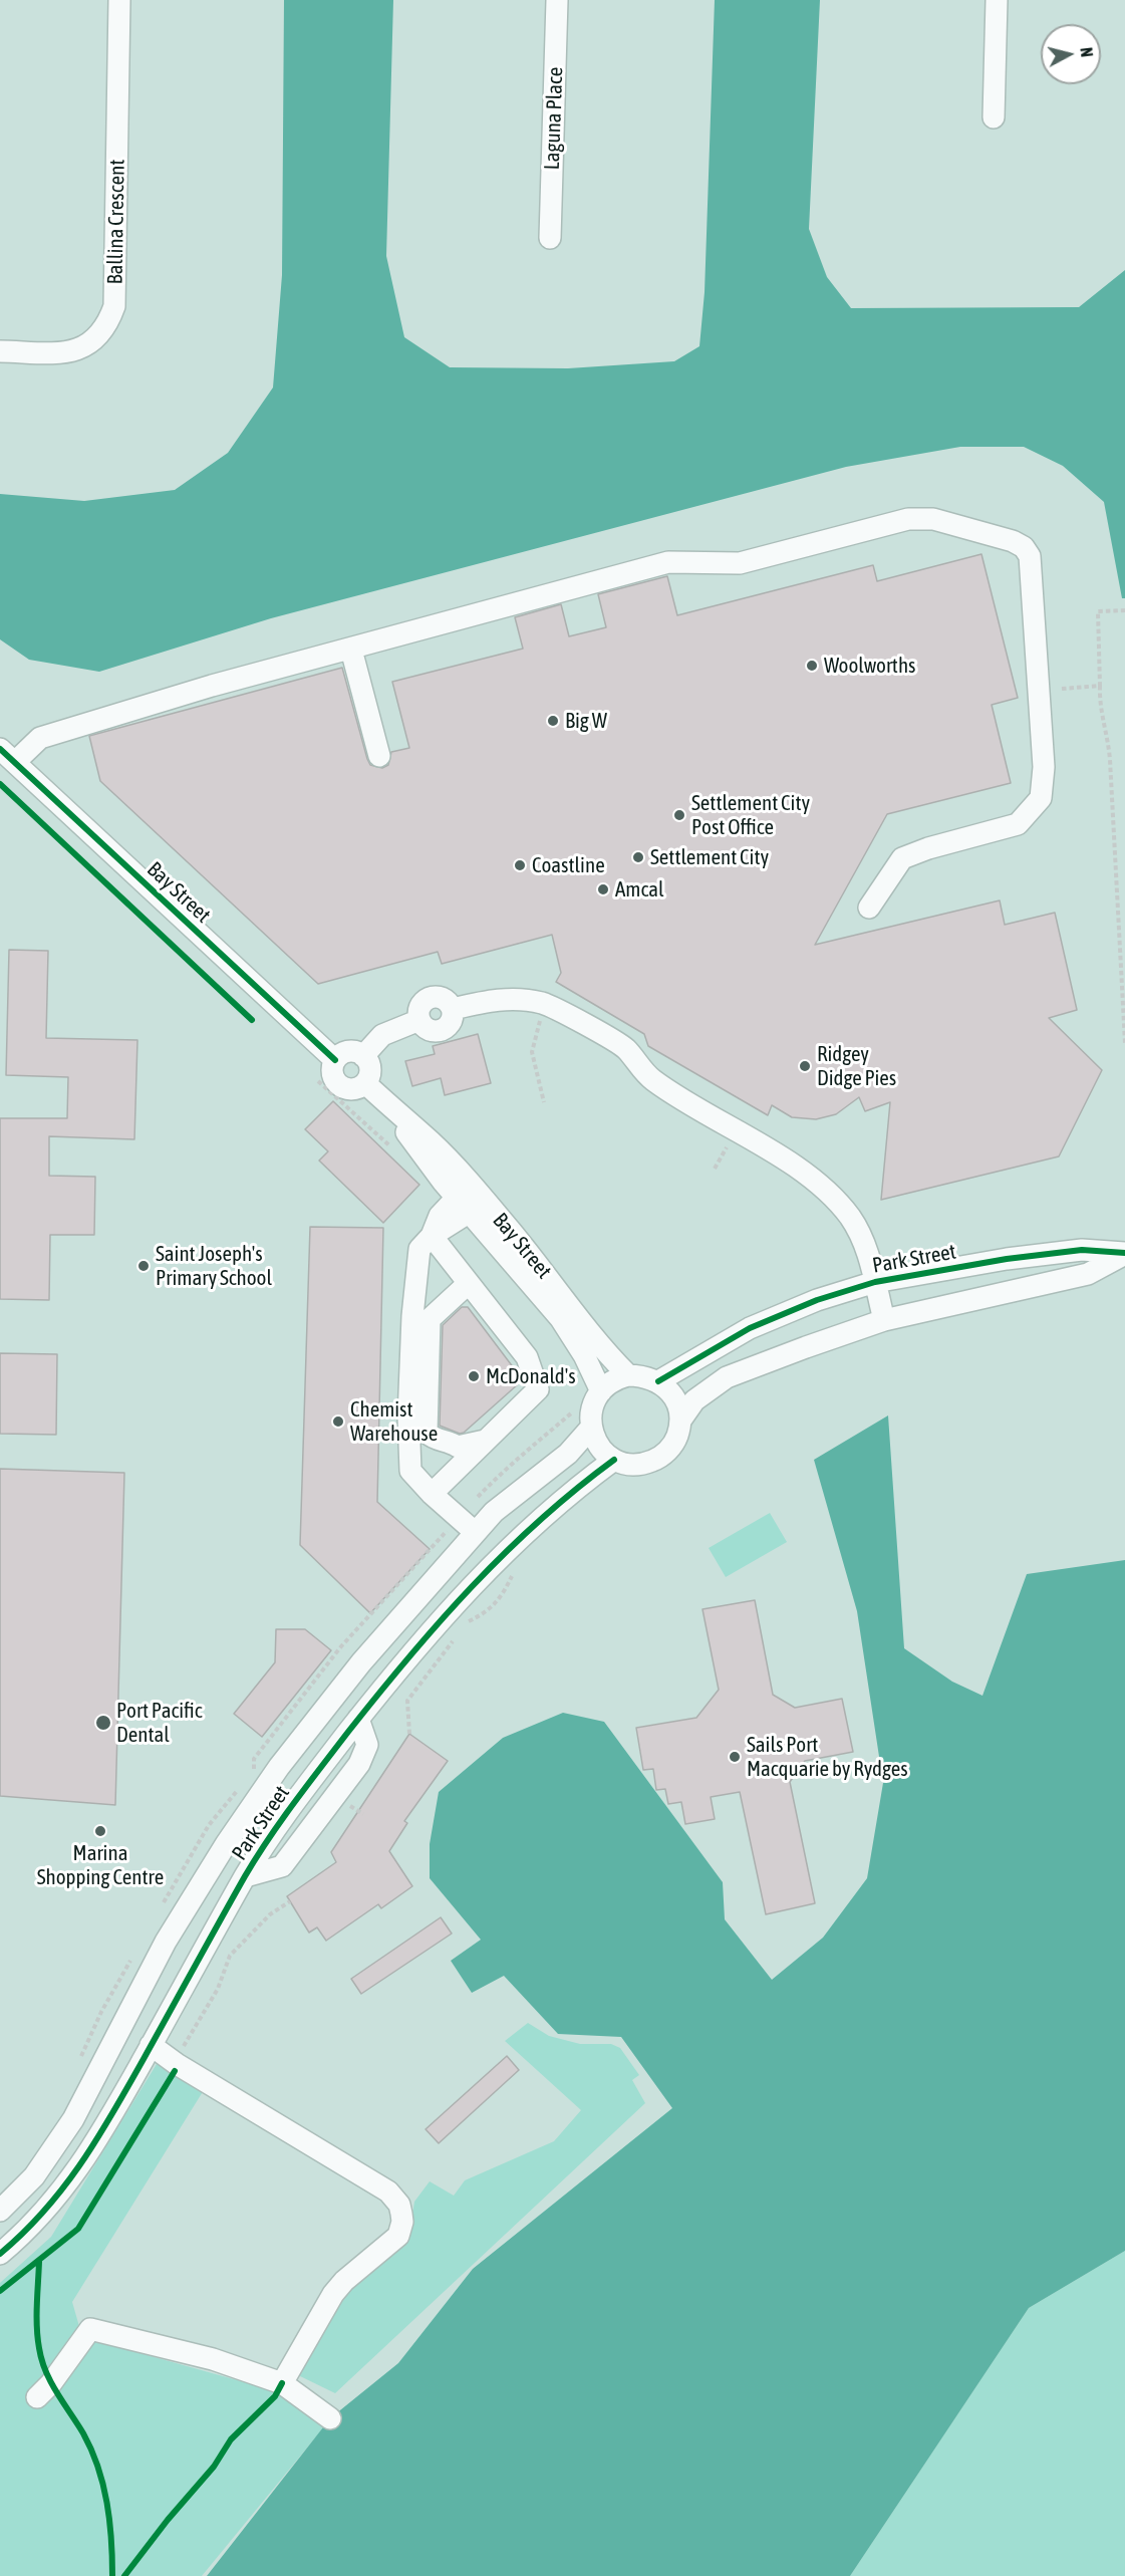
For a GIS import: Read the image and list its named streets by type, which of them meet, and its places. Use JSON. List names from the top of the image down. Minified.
{"streets":{"street":["Laguna Place","Ballina Crescent","Bay Street","Park Street"]},"crossings":[["Bay Street","Park Street"]],"places":["Woolworths","Big W","Settlement City Post Office","Settlement City","Coastline","Amcal","Ridgey Didge Pies","Saint Joseph's Primary School","McDonald's","Chemist Warehouse","Port Pacific Dental","Sails Port Macquarie by Rydges","Marina Shopping Centre"],"north":"right"}
